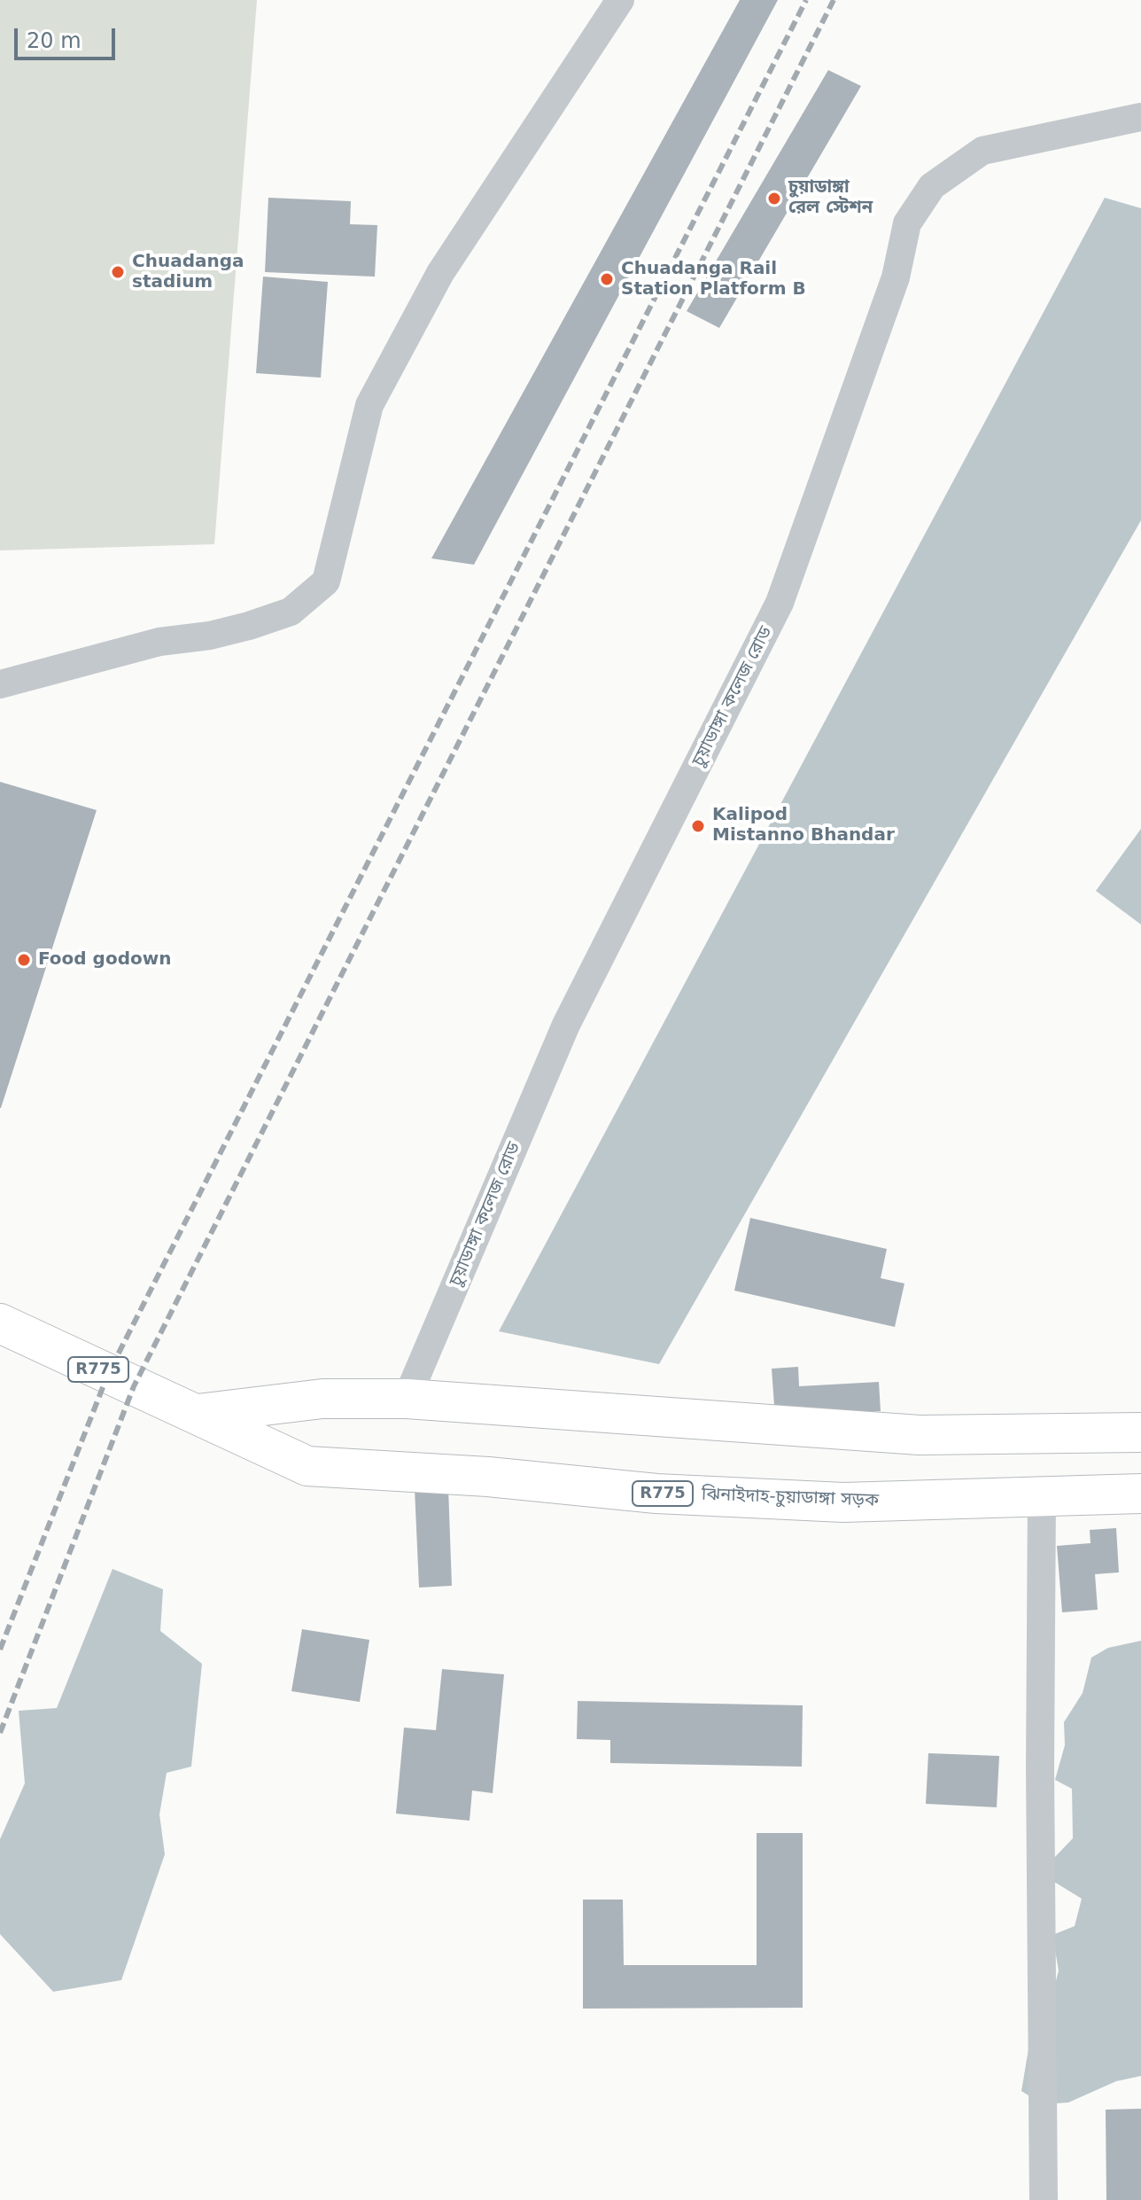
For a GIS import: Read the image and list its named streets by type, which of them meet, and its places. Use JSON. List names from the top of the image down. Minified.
{"streets":{"main road":["R775","ঝিনাইদাহ-চুয়াডাঙ্গা সড়ক"],"street":["চুয়াডাঙ্গা কলেজ রোড"]},"places":["চুয়াডাঙ্গা রেল স্টেশন","Chuadanga stadium","Chuadanga Rail Station Platform B","Kalipod Mistanno Bhandar","Food godown"],"scale_bar":"20 m"}
